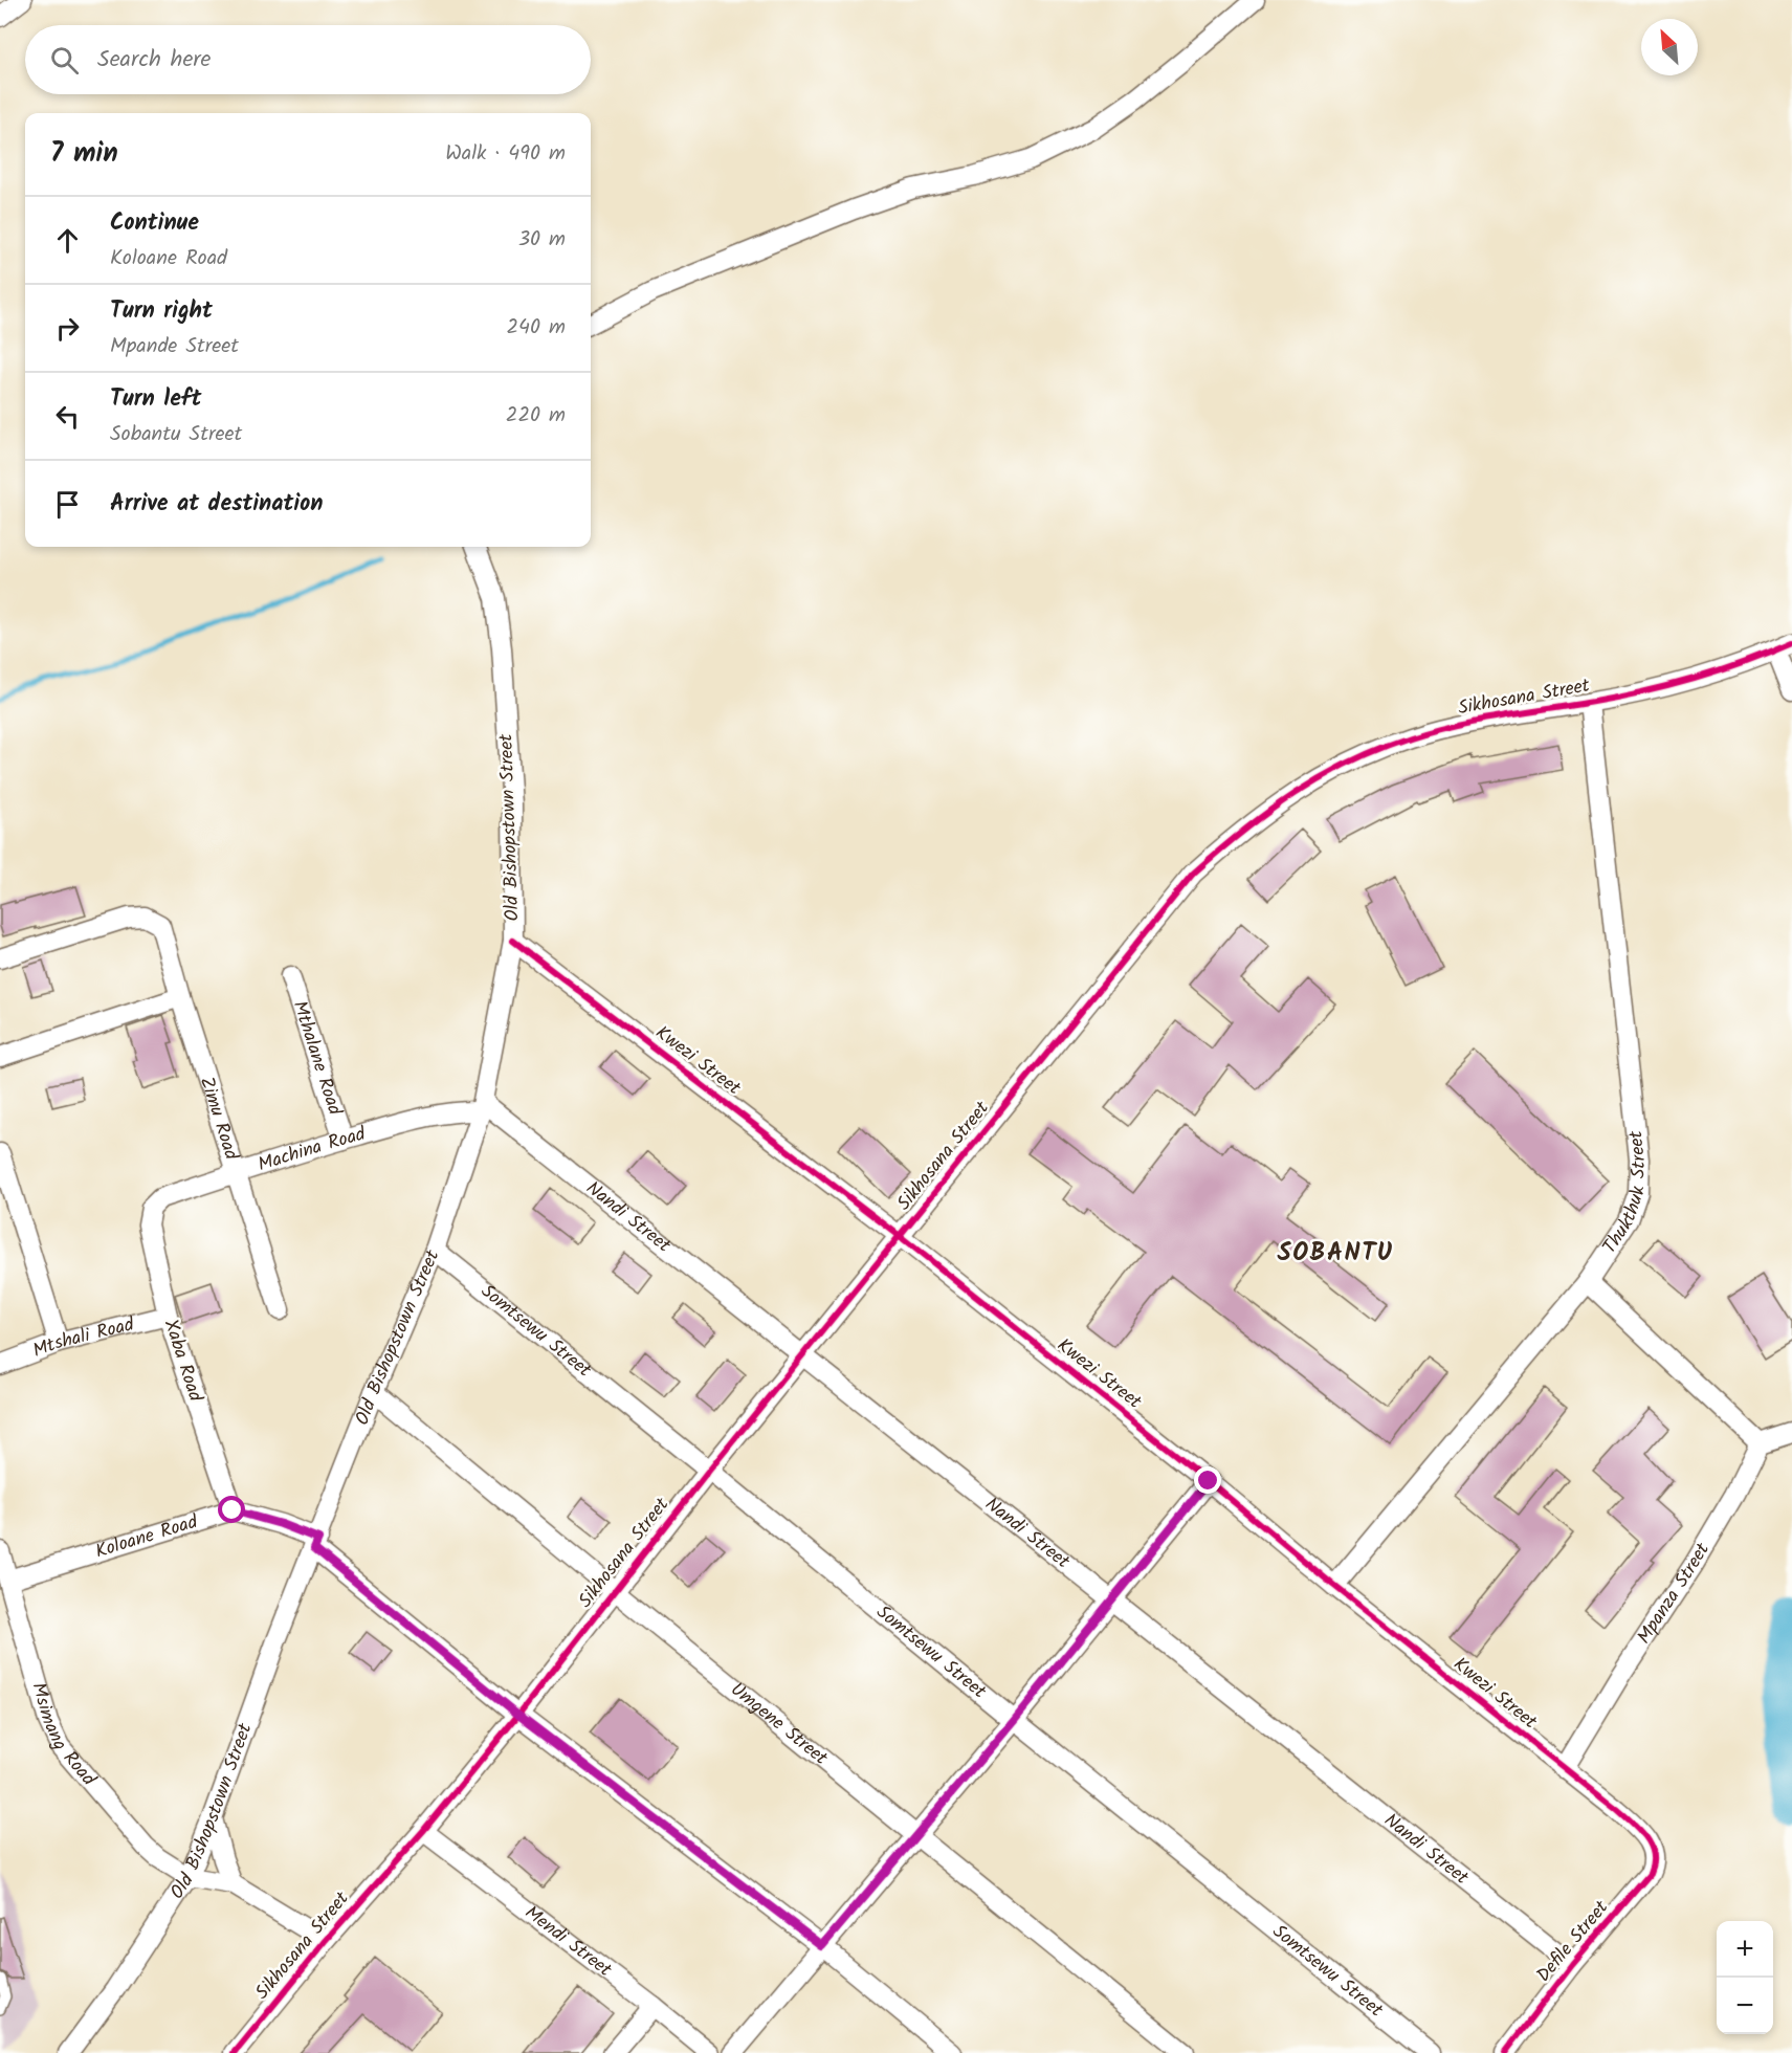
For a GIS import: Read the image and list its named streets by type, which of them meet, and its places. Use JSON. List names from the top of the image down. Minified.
{"streets":{"street":["Sikhosana Street","Old Bishopstown Street","Mthalane Road","Kwezi Street","Zimu Road","Machina Road","Thukthuk Street","Nandi Street","Somtsewu Street","Mtshali Road","Xaba Road","Koloane Road","Mpanza Street","Umgene Street","Msimang Road","Mendi Street","Defile Street"]},"crossings":[["Sikhosana Street","Kwezi Street"],["Sikhosana Street","Thukthuk Street"],["Sikhosana Street","Nandi Street"],["Sikhosana Street","Somtsewu Street"],["Sikhosana Street","Umgene Street"],["Sikhosana Street","Mendi Street"],["Old Bishopstown Street","Kwezi Street"],["Old Bishopstown Street","Machina Road"],["Old Bishopstown Street","Nandi Street"],["Old Bishopstown Street","Somtsewu Street"],["Old Bishopstown Street","Umgene Street"],["Old Bishopstown Street","Msimang Road"],["Mthalane Road","Machina Road"],["Kwezi Street","Thukthuk Street"],["Kwezi Street","Mpanza Street"],["Kwezi Street","Defile Street"],["Zimu Road","Machina Road"],["Machina Road","Nandi Street"],["Machina Road","Xaba Road"],["Nandi Street","Defile Street"],["Mtshali Road","Xaba Road"],["Xaba Road","Koloane Road"],["Koloane Road","Msimang Road"]],"districts":["SOBANTU"],"north":"top left","page":{"search":"Search here","heading":["7 min","Walk · 490 m"],"list":[["Continue","Koloane Road","30 m"],["Turn right","Mpande Street","240 m"],["Turn left","Sobantu Street","220 m"],"Arrive at destination"],"map_buttons":["+","−"]}}
